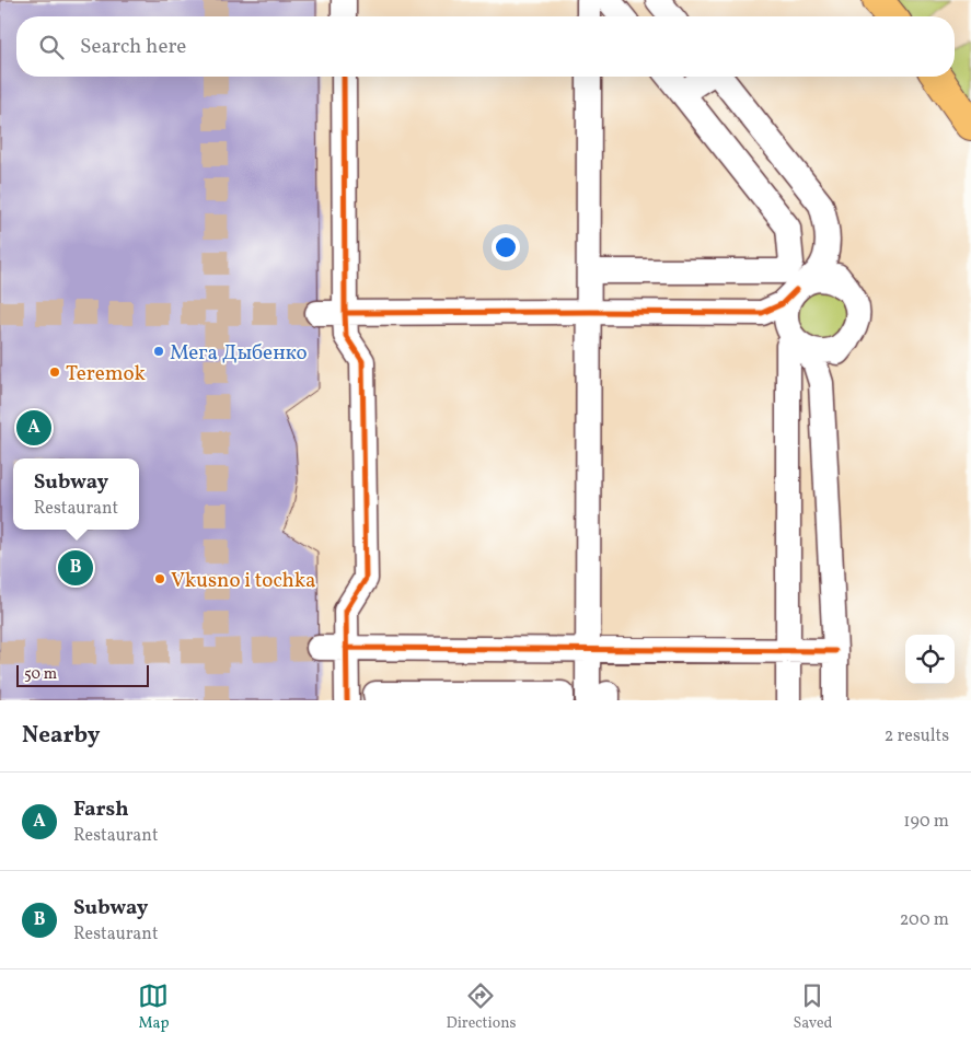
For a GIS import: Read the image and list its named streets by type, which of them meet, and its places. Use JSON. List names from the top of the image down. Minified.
{"places":["Мега Дыбенко","Teremok","Vkusno i tochka"],"scale_bar":"50 m","page":{"search":"Search here","pins":["A","B"],"popup":["Subway","Restaurant"],"scale":"50 m","heading":["Nearby","2 results"],"list":[{"mark":"A","name":"Farsh","note":"Restaurant","value":"190 m"},{"mark":"B","name":"Subway","note":"Restaurant","value":"200 m"}],"nav":["Map","Directions","Saved"]}}
